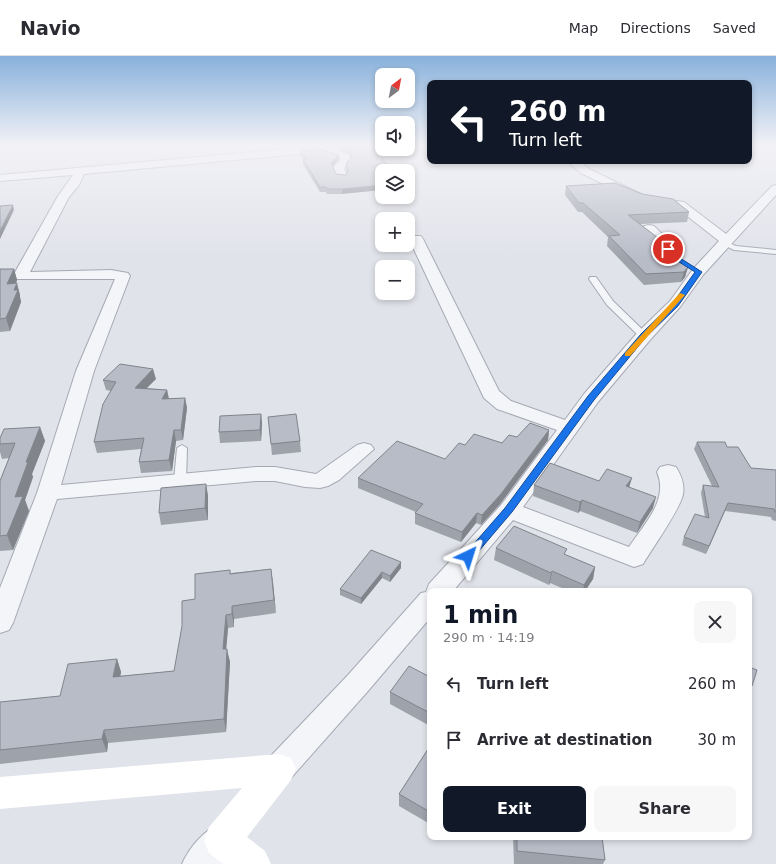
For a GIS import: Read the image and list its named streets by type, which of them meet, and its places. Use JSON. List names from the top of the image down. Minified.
{"north":"top right","page":{"header":"Navio","nav":["Map","Directions","Saved"],"map_buttons":["+","−"],"turn":["260 m","Turn left"],"heading":["1 min","290 m · 14:19"],"list":[{"name":"Turn left","value":"260 m"},{"name":"Arrive at destination","value":"30 m"}],"buttons":["Exit","Share"]}}
